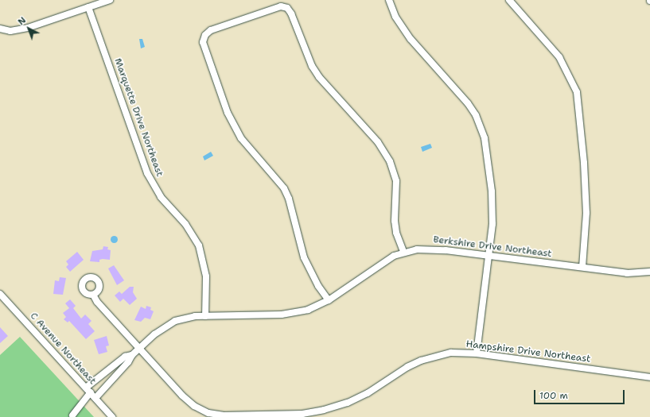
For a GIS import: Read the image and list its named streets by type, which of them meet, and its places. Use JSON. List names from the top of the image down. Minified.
{"streets":{"street":["Marquette Drive Northeast","Berkshire Drive Northeast","C Avenue Northeast","Hampshire Drive Northeast"]},"crossings":[["Marquette Drive Northeast","Berkshire Drive Northeast"],["Berkshire Drive Northeast","C Avenue Northeast"],["Berkshire Drive Northeast","Hampshire Drive Northeast"]],"scale_bar":"100 m","north":"top left"}
